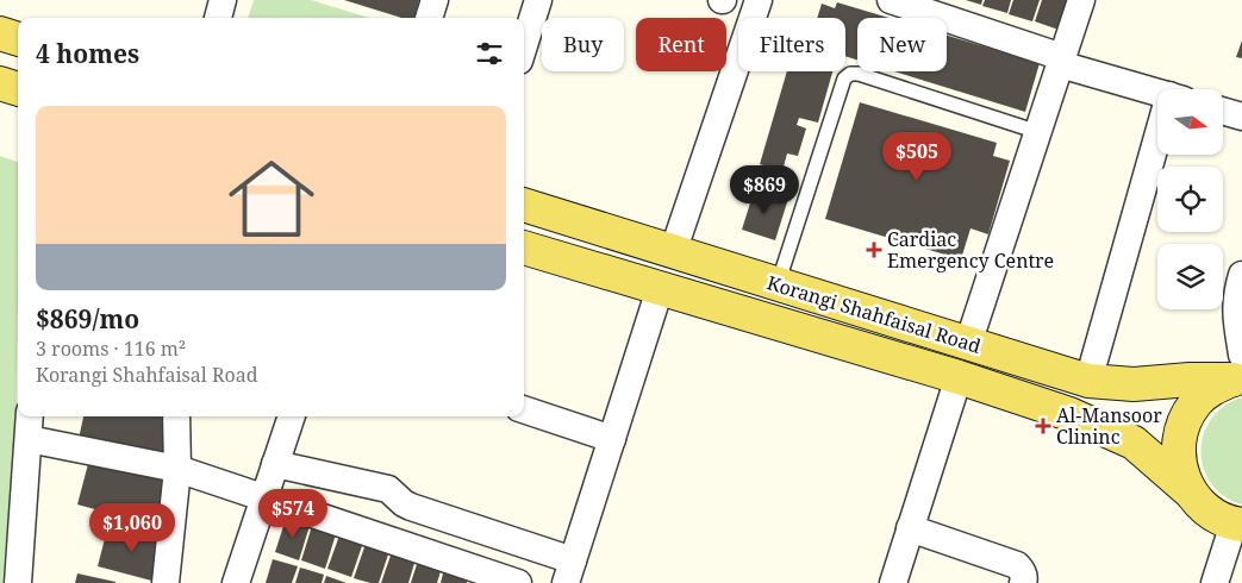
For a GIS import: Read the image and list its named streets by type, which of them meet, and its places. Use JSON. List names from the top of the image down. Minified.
{"streets":{"main road":["Korangi Shahfaisal Road"]},"places":{"health":["Cardiac Emergency Centre","Al-Mansoor Clininc"]},"north":"right","page":{"chip":["Buy","Rent","Filters","New"],"heading":"4 homes","list":[{"name":"$869/mo","note":"3 rooms · 116 m² · Korangi Shahfaisal Road"}],"price":["$505","$869","$574","$1,060"]}}
